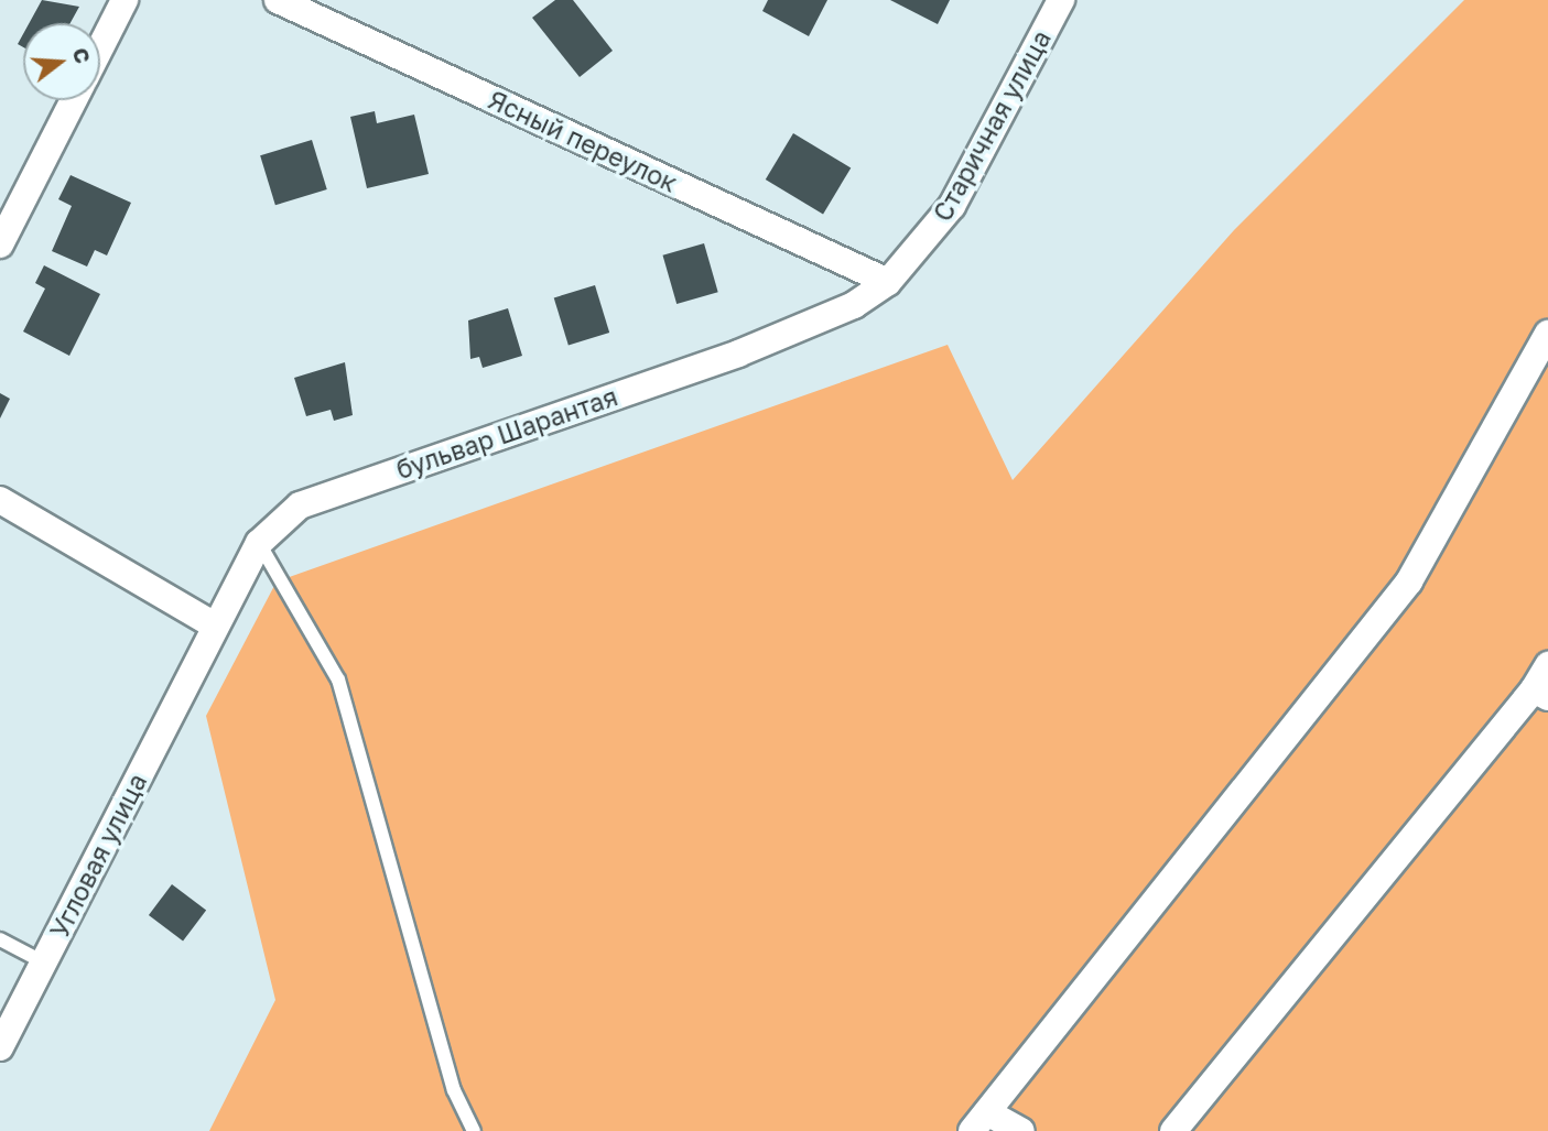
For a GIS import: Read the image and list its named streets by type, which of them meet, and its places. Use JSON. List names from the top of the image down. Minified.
{"streets":{"street":["Старичная улица","Ясный переулок","бульвар Шарантая","Угловая улица"]},"crossings":[["Старичная улица","Ясный переулок"],["Старичная улица","бульвар Шарантая"],["Ясный переулок","бульвар Шарантая"],["бульвар Шарантая","Угловая улица"]],"north":"right"}
